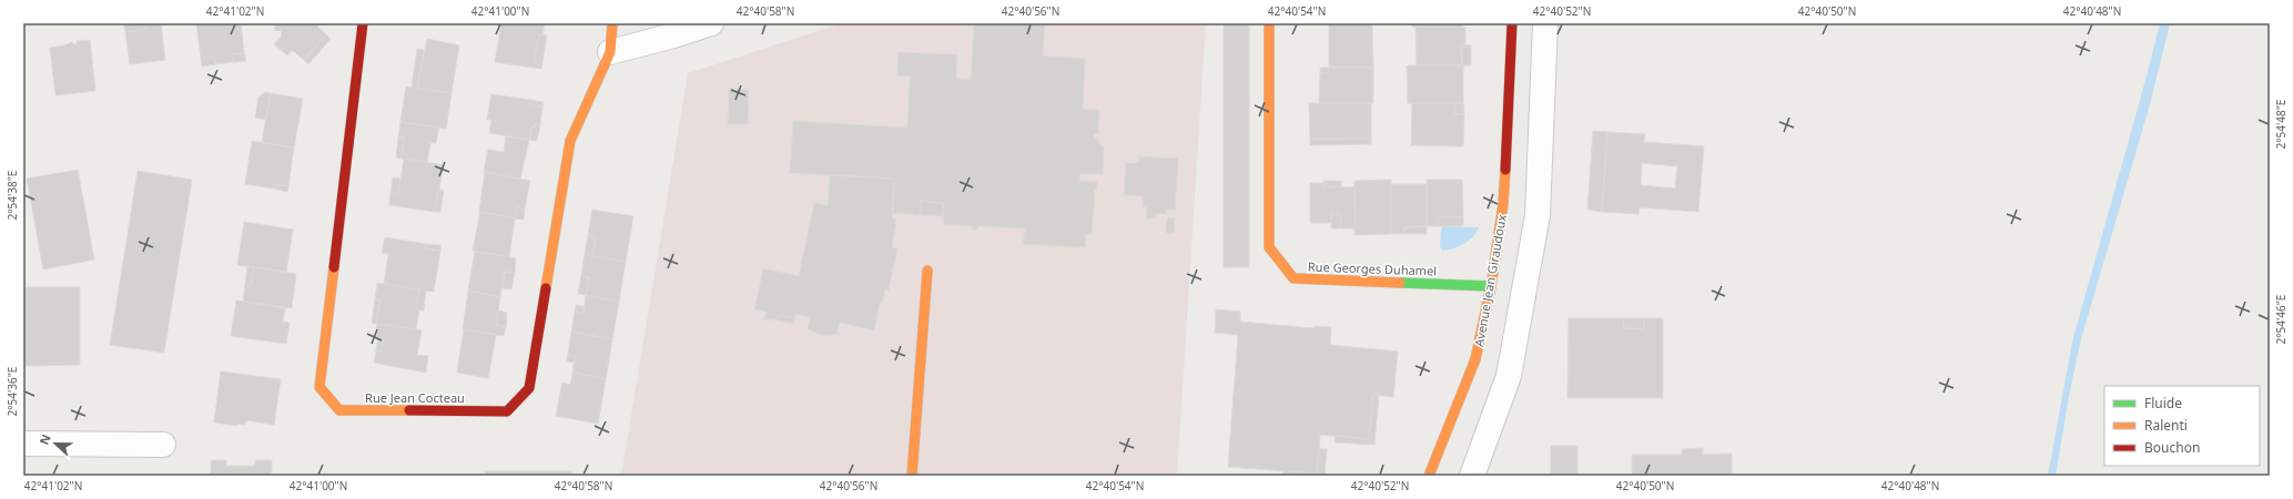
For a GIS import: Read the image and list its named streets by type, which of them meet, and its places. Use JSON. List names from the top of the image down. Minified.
{"streets":{"street":["Rue Georges Duhamel","Avenue Jean Giraudoux","Rue Jean Cocteau"]},"crossings":[["Rue Georges Duhamel","Avenue Jean Giraudoux"]],"legend":["Fluide","Ralenti","Bouchon"],"north":"left","coordinates":["42°41'02\"N","42°41'00\"N","42°40'58\"N","42°40'56\"N","42°40'54\"N","42°40'52\"N","42°40'50\"N","42°40'48\"N","2°54'48\"E","2°54'38\"E","2°54'46\"E","2°54'36\"E"]}
